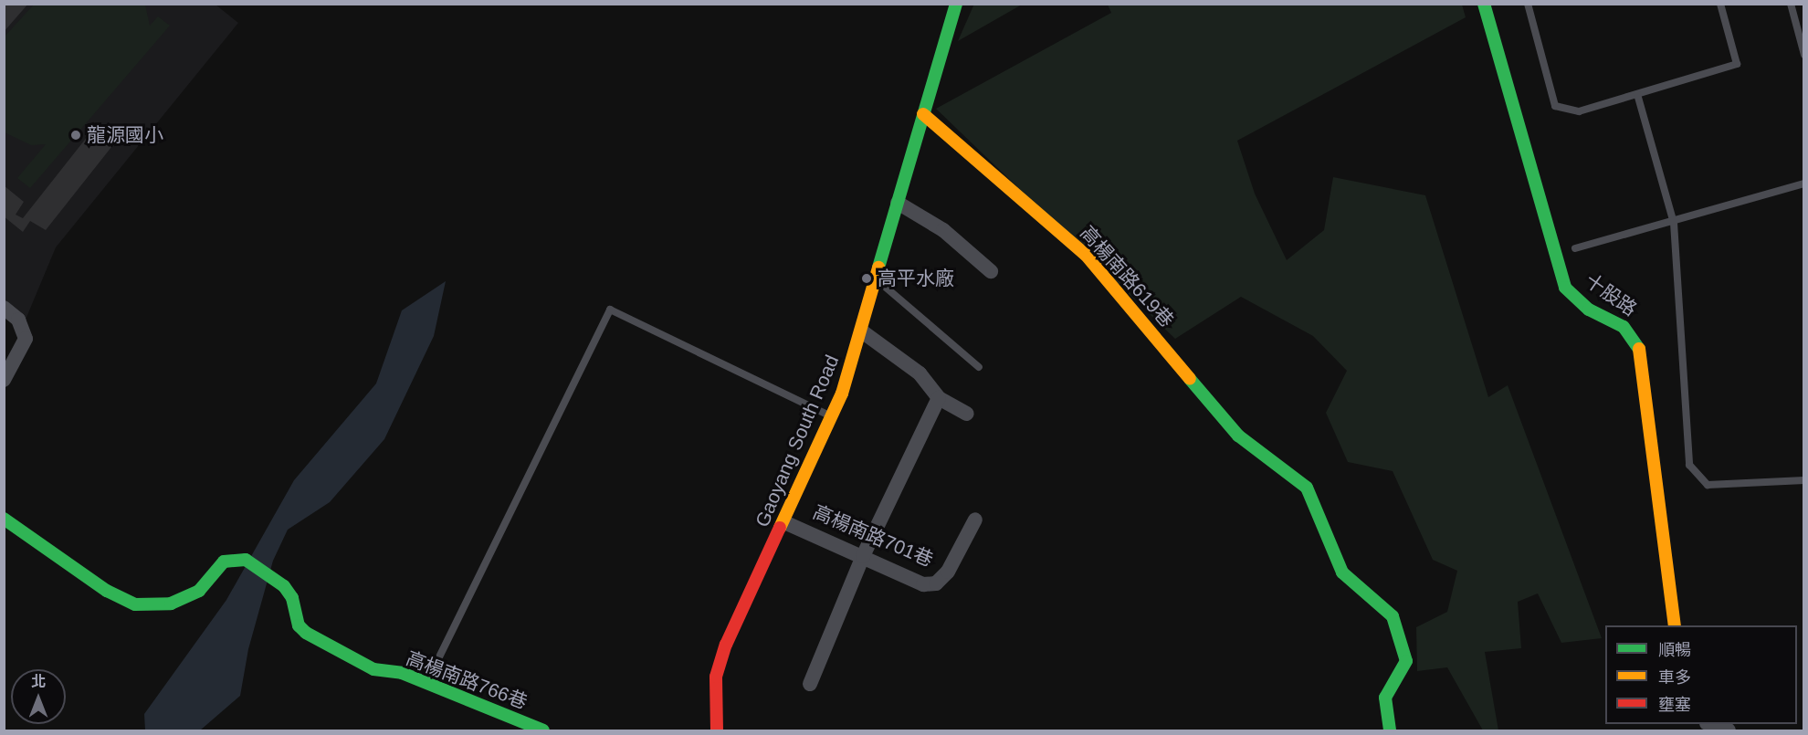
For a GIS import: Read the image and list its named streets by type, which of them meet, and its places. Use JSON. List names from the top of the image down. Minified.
{"streets":{"street":["高楊南路619巷","十股路","Gaoyang South Road","高楊南路701巷","高楊南路766巷"]},"crossings":[["高楊南路619巷","Gaoyang South Road"],["Gaoyang South Road","高楊南路701巷"]],"places":["龍源國小","高平水廠"],"legend":["順暢","車多","壅塞"],"north":"top"}
